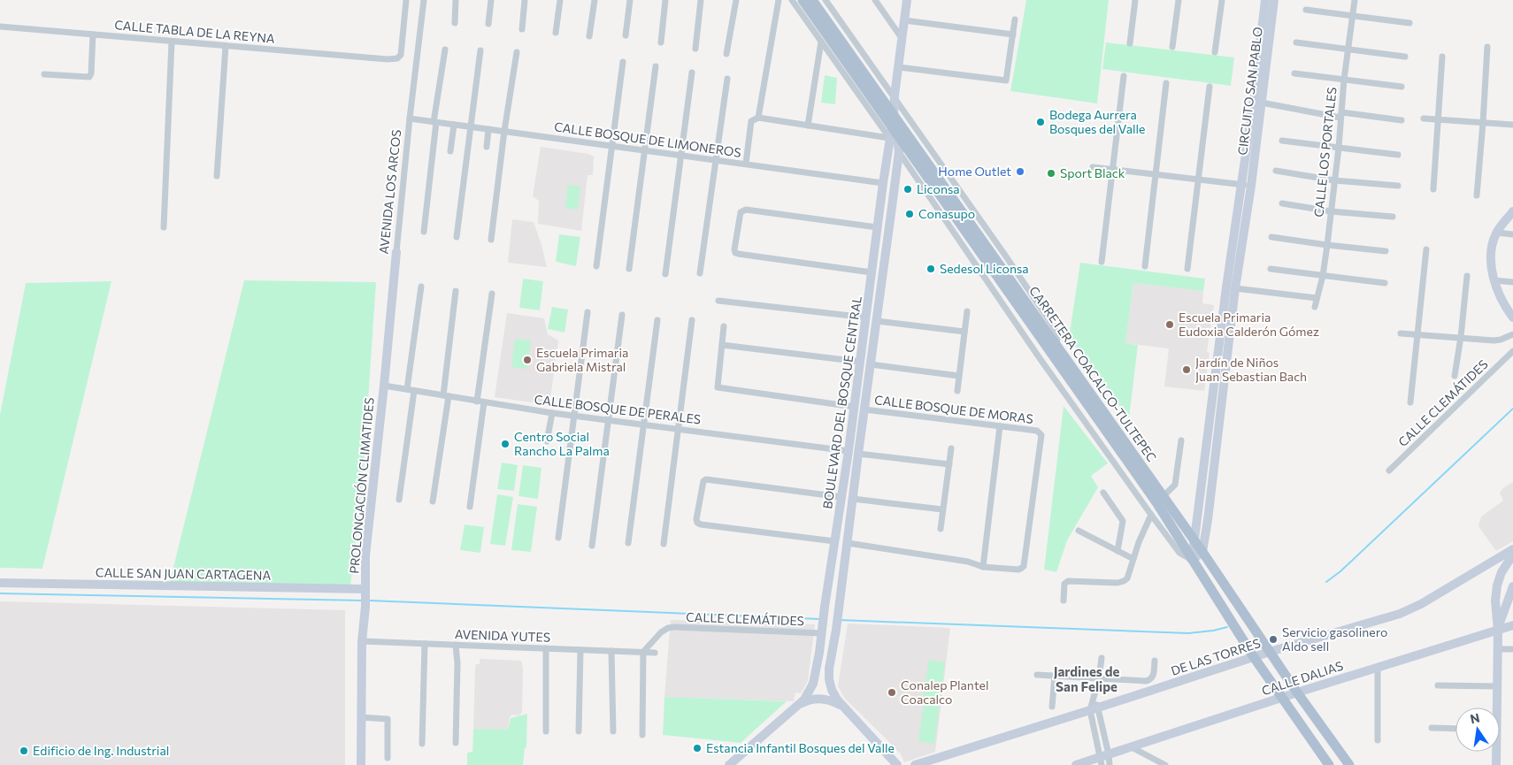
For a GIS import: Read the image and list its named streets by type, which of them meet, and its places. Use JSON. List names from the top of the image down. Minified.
{"streets":{"main road":["CARRETERA COACALCO-TULTEPEC"],"street":["CALLE TABLA DE LA REYNA","CIRCUITO SAN PABLO","CALLE BOSQUE DE LIMONEROS","CALLE LOS PORTALES","AVENIDA LOS ARCOS","BOULEVARD DEL BOSQUE CENTRAL","CALLE CLEMÁTIDES","CALLE BOSQUE DE PERALES","CALLE BOSQUE DE MORAS","PROLONGACIÓN CLIMATIDES","CALLE SAN JUAN CARTAGENA","AVENIDA YUTES","DE LAS TORRES","CALLE DALIAS"]},"crossings":[["CALLE BOSQUE DE LIMONEROS","AVENIDA LOS ARCOS"],["CALLE BOSQUE DE LIMONEROS","BOULEVARD DEL BOSQUE CENTRAL"],["AVENIDA LOS ARCOS","CALLE BOSQUE DE PERALES"],["AVENIDA LOS ARCOS","PROLONGACIÓN CLIMATIDES"],["CARRETERA COACALCO-TULTEPEC","BOULEVARD DEL BOSQUE CENTRAL"],["CARRETERA COACALCO-TULTEPEC","DE LAS TORRES"],["CARRETERA COACALCO-TULTEPEC","CALLE DALIAS"],["BOULEVARD DEL BOSQUE CENTRAL","CALLE CLEMÁTIDES"],["BOULEVARD DEL BOSQUE CENTRAL","CALLE BOSQUE DE PERALES"],["BOULEVARD DEL BOSQUE CENTRAL","CALLE BOSQUE DE MORAS"],["CALLE CLEMÁTIDES","AVENIDA YUTES"],["CALLE BOSQUE DE PERALES","PROLONGACIÓN CLIMATIDES"],["PROLONGACIÓN CLIMATIDES","CALLE SAN JUAN CARTAGENA"],["PROLONGACIÓN CLIMATIDES","AVENIDA YUTES"]],"districts":["Jardines de San Felipe"],"places":["Bodega Aurrera Bosques del Valle","Home Outlet","Sport Black","Liconsa","Conasupo","Sedesol Liconsa","Escuela Primaria Eudoxia Calderón Gómez","Escuela Primaria Gabriela Mistral","Jardín de Niños Juan Sebastian Bach","Centro Social Rancho La Palma","Servicio gasolinero Aldo sell","Conalep Plantel Coacalco","Estancia Infantil Bosques del Valle","Edificio de Ing. Industrial"],"north":"top"}
